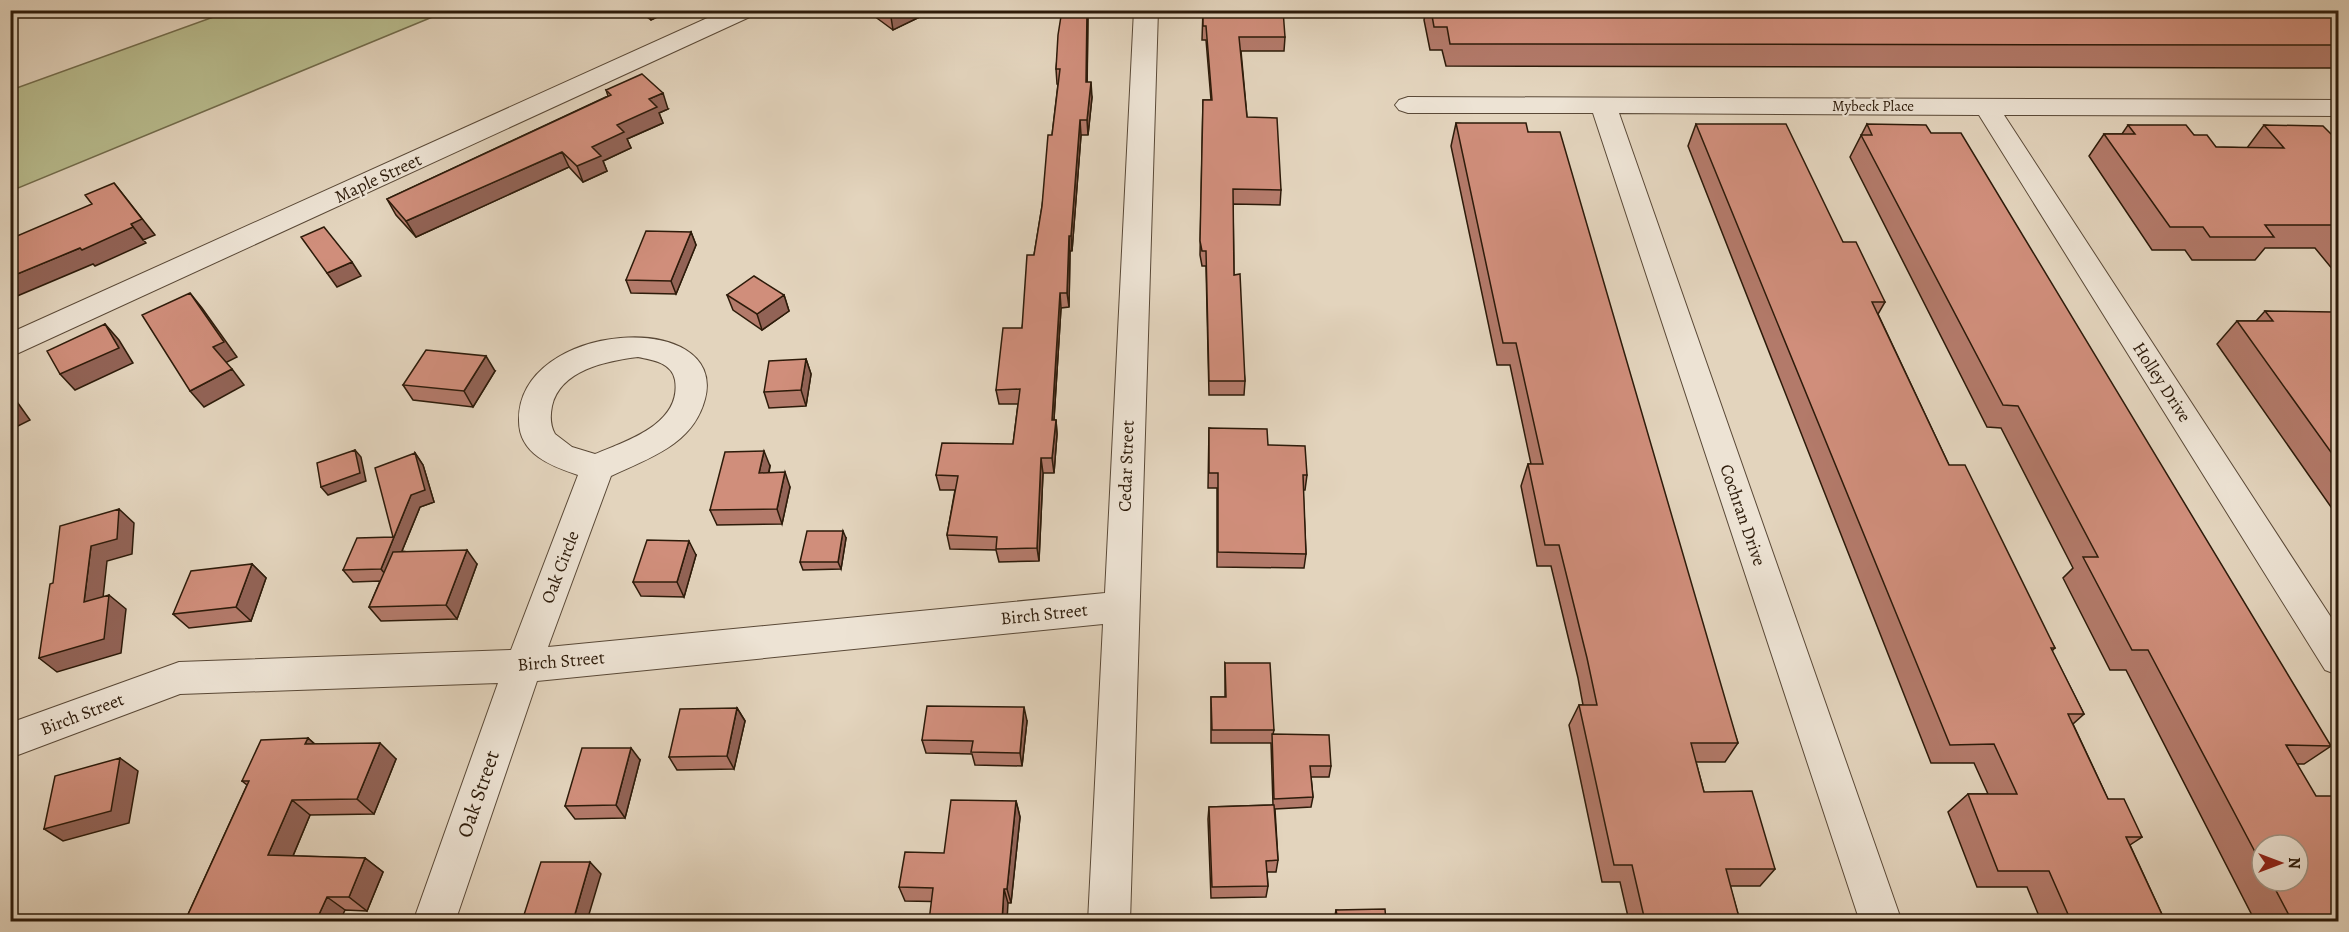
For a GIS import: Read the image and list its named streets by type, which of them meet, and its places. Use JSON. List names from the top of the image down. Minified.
{"streets":{"street":["Mybeck Place","Maple Street","Holley Drive","Cedar Street","Cochran Drive","Oak Circle","Birch Street","Oak Street"]},"crossings":[["Mybeck Place","Holley Drive"],["Mybeck Place","Cochran Drive"],["Cedar Street","Birch Street"],["Oak Circle","Birch Street"],["Oak Circle","Oak Street"],["Birch Street","Oak Street"]],"north":"right"}
